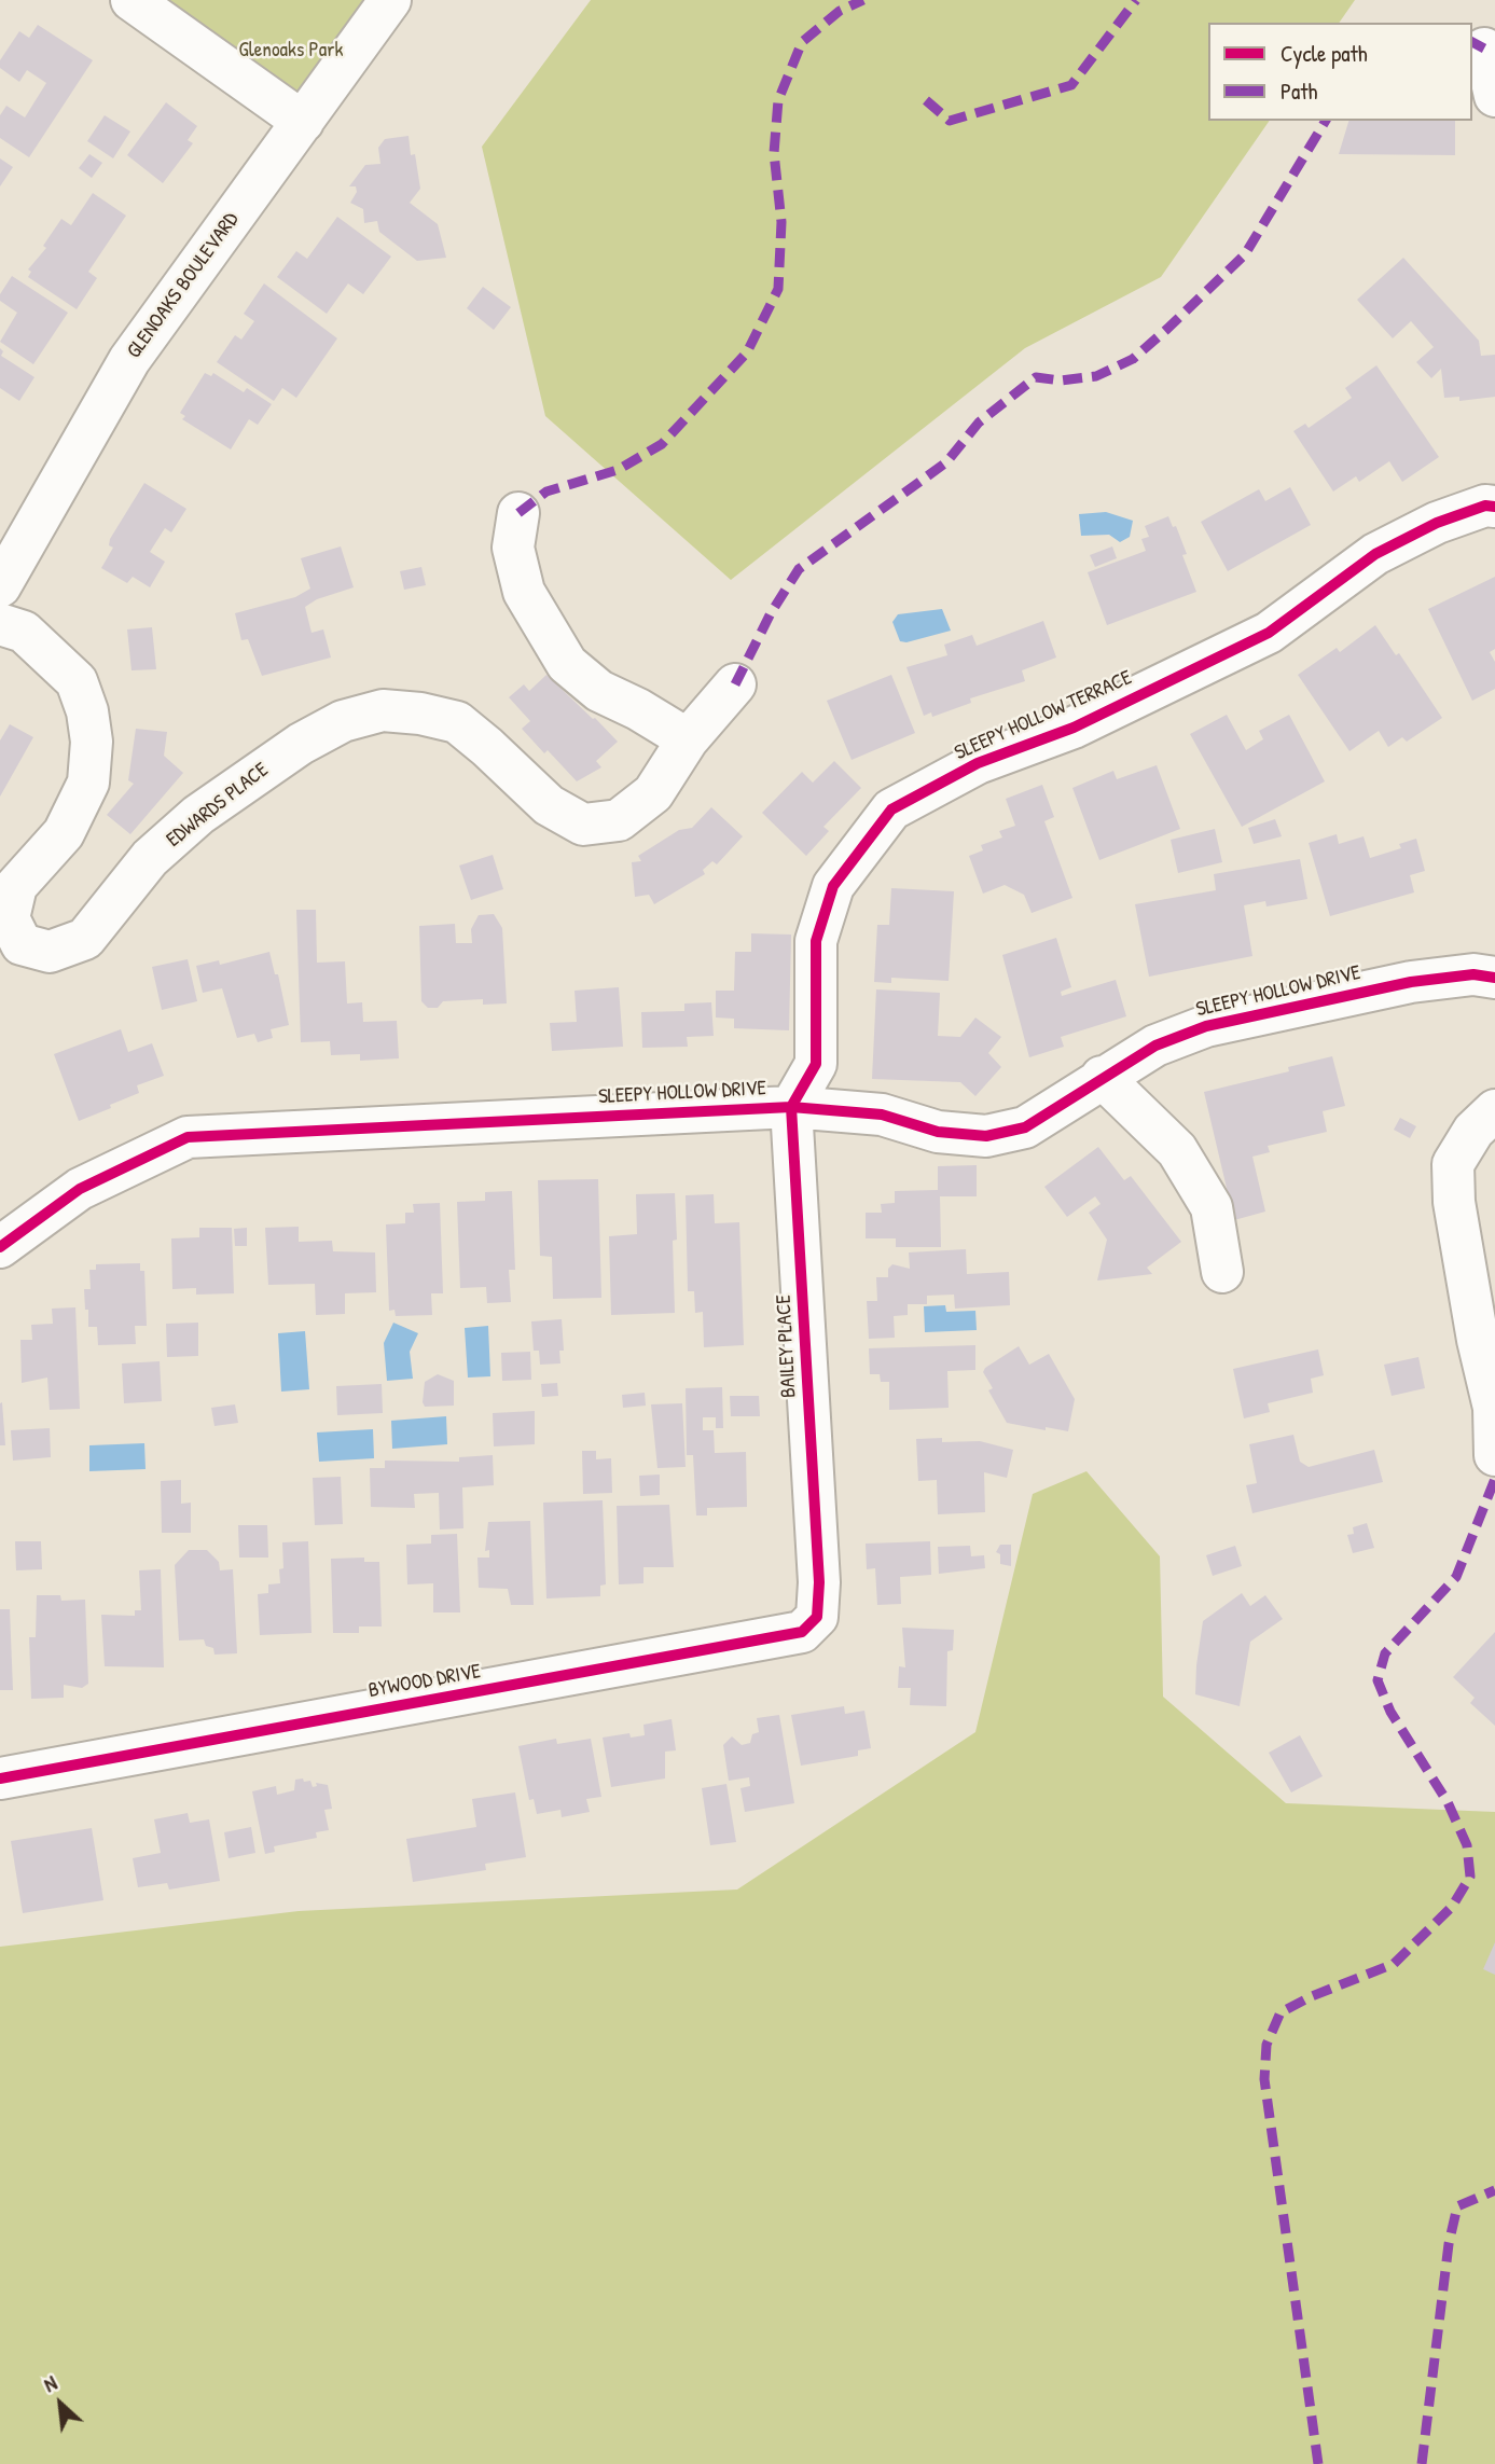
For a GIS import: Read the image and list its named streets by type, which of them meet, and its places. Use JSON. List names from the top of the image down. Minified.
{"streets":{"street":["GLENOAKS BOULEVARD","SLEEPY HOLLOW TERRACE","EDWARDS PLACE","SLEEPY HOLLOW DRIVE","BAILEY PLACE","BYWOOD DRIVE"]},"crossings":[["SLEEPY HOLLOW TERRACE","SLEEPY HOLLOW DRIVE"],["SLEEPY HOLLOW TERRACE","BAILEY PLACE"],["SLEEPY HOLLOW DRIVE","BAILEY PLACE"],["BAILEY PLACE","BYWOOD DRIVE"]],"parks":["Glenoaks Park"],"legend":["Cycle path","Path"],"north":"top left"}
